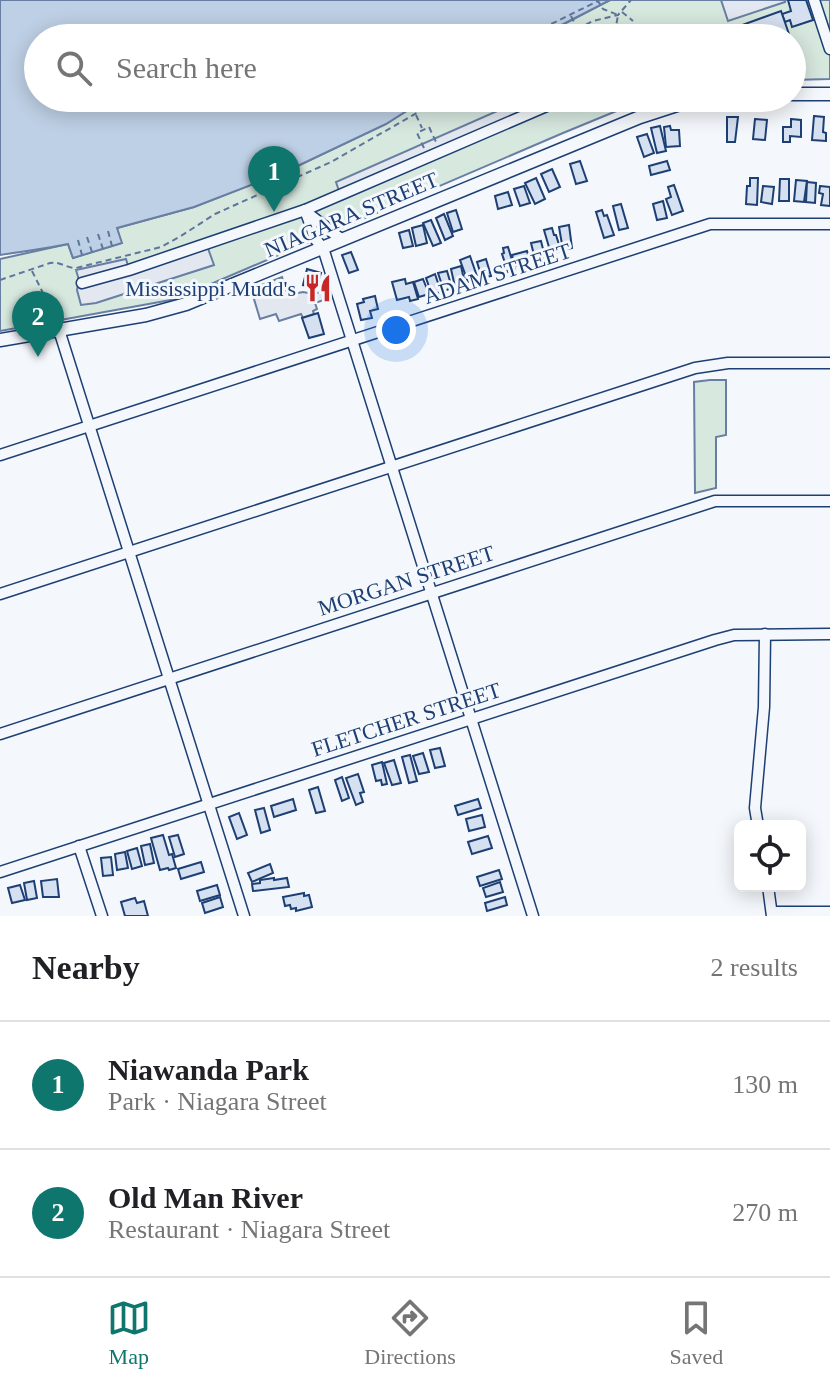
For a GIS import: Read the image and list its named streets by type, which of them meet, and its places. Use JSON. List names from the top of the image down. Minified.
{"streets":{"main road":["NIAGARA STREET"],"street":["ADAM STREET","MORGAN STREET","FLETCHER STREET"]},"places":{"restaurant":["Mississippi Mudd's"]},"page":{"search":"Search here","pins":["1","2"],"heading":["Nearby","2 results"],"list":[{"mark":"1","name":"Niawanda Park","note":"Park · Niagara Street","value":"130 m"},{"mark":"2","name":"Old Man River","note":"Restaurant · Niagara Street","value":"270 m"}],"nav":["Map","Directions","Saved"]}}
